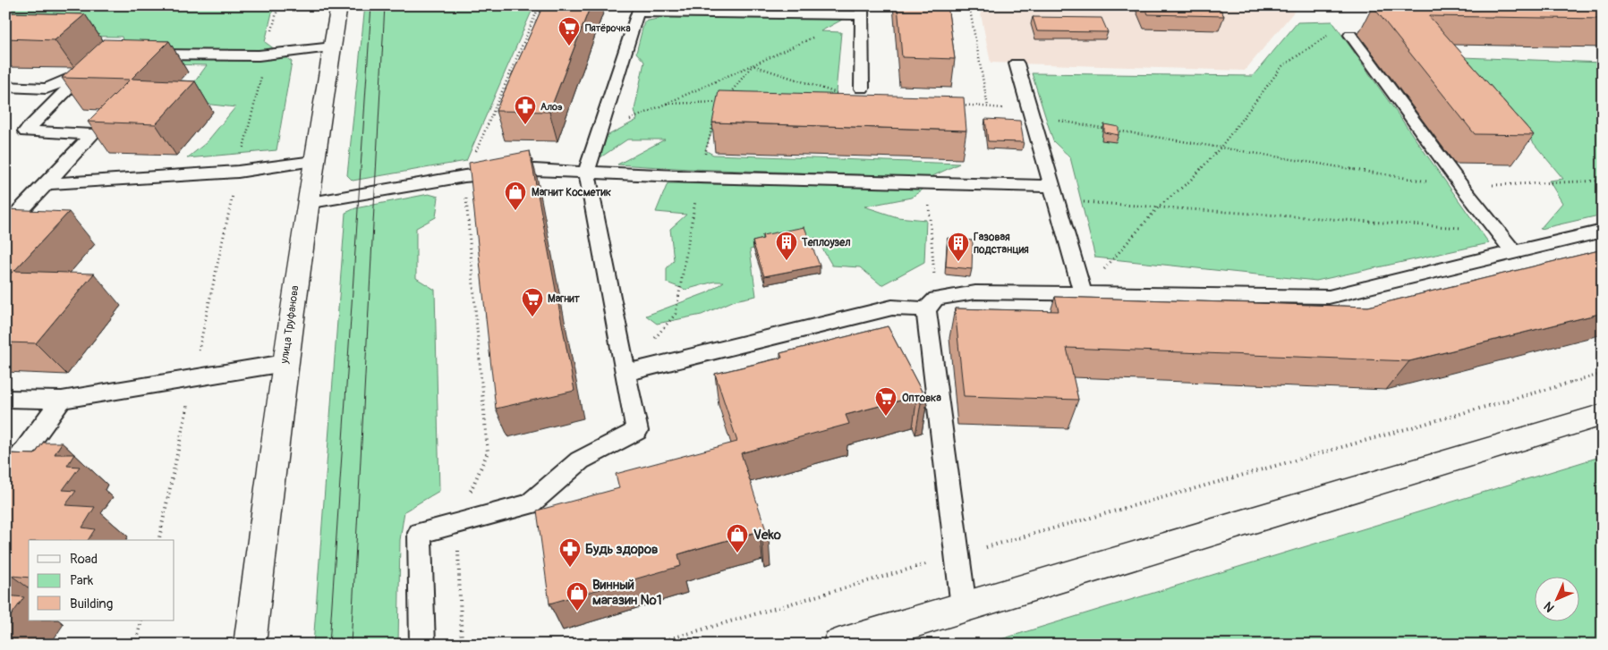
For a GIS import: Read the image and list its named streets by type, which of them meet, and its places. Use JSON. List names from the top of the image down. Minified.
{"streets":{"street":["улица Труфанова"]},"places":{"supermarket":["Пятёрочка","Магнит","Оптовка"],"pharmacy":["Алоэ","Будь здоров"],"shop":["Магнит Косметик","Veko","Винный магазин №1"],"building":["Теплоузел","Газовая подстанция"]},"legend":["Road","Park","Building"],"north":"bottom left"}
